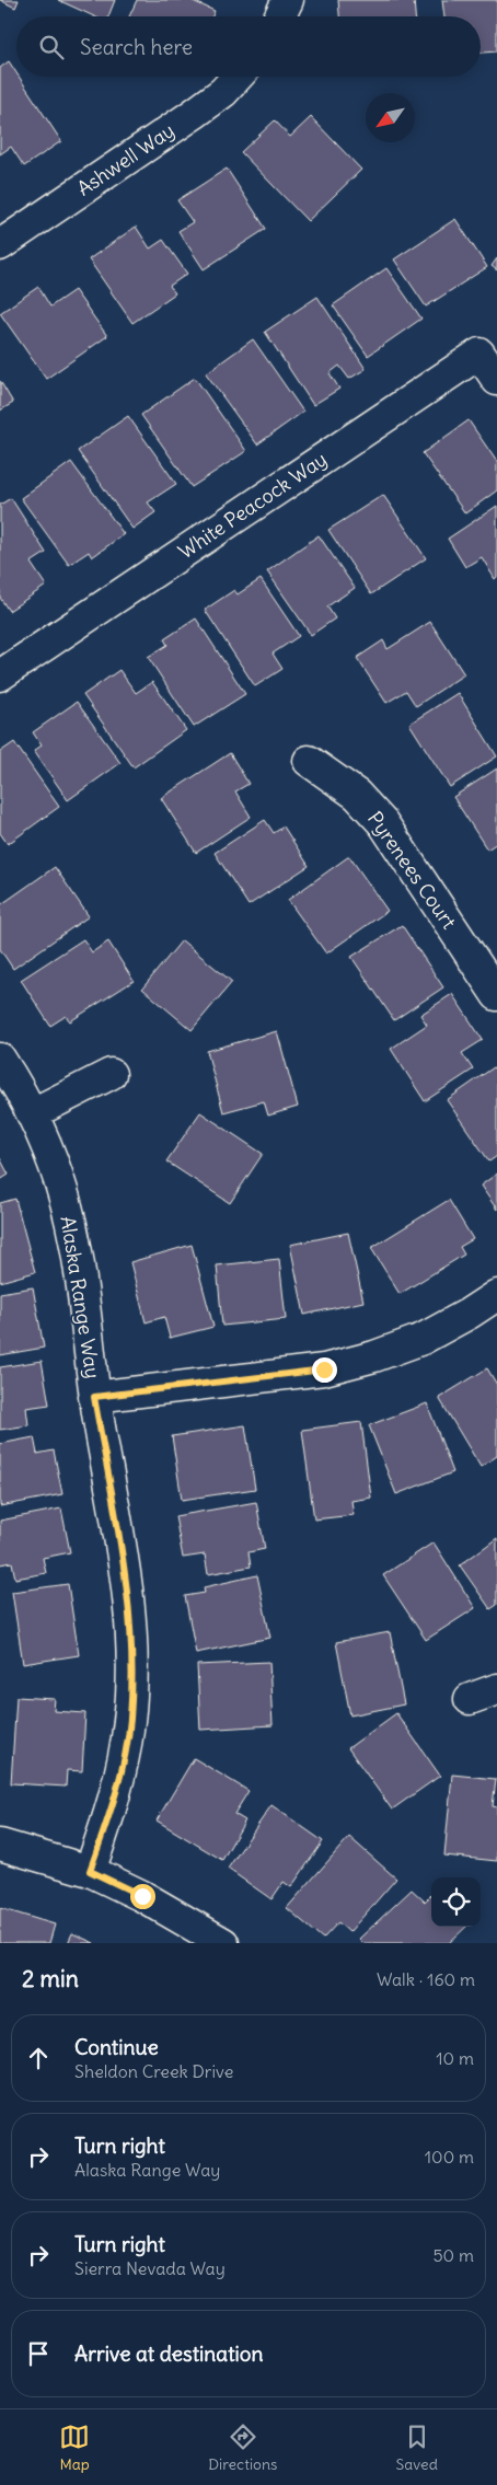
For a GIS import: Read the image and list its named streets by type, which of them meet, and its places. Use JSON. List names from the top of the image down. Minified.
{"streets":{"street":["Ashwell Way","White Peacock Way","Pyrenees Court","Alaska Range Way"]},"north":"bottom left","page":{"search":"Search here","heading":["2 min","Walk · 160 m"],"list":[["Continue","Sheldon Creek Drive","10 m"],["Turn right","Alaska Range Way","100 m"],["Turn right","Sierra Nevada Way","50 m"],"Arrive at destination"],"nav":["Map","Directions","Saved"]}}
